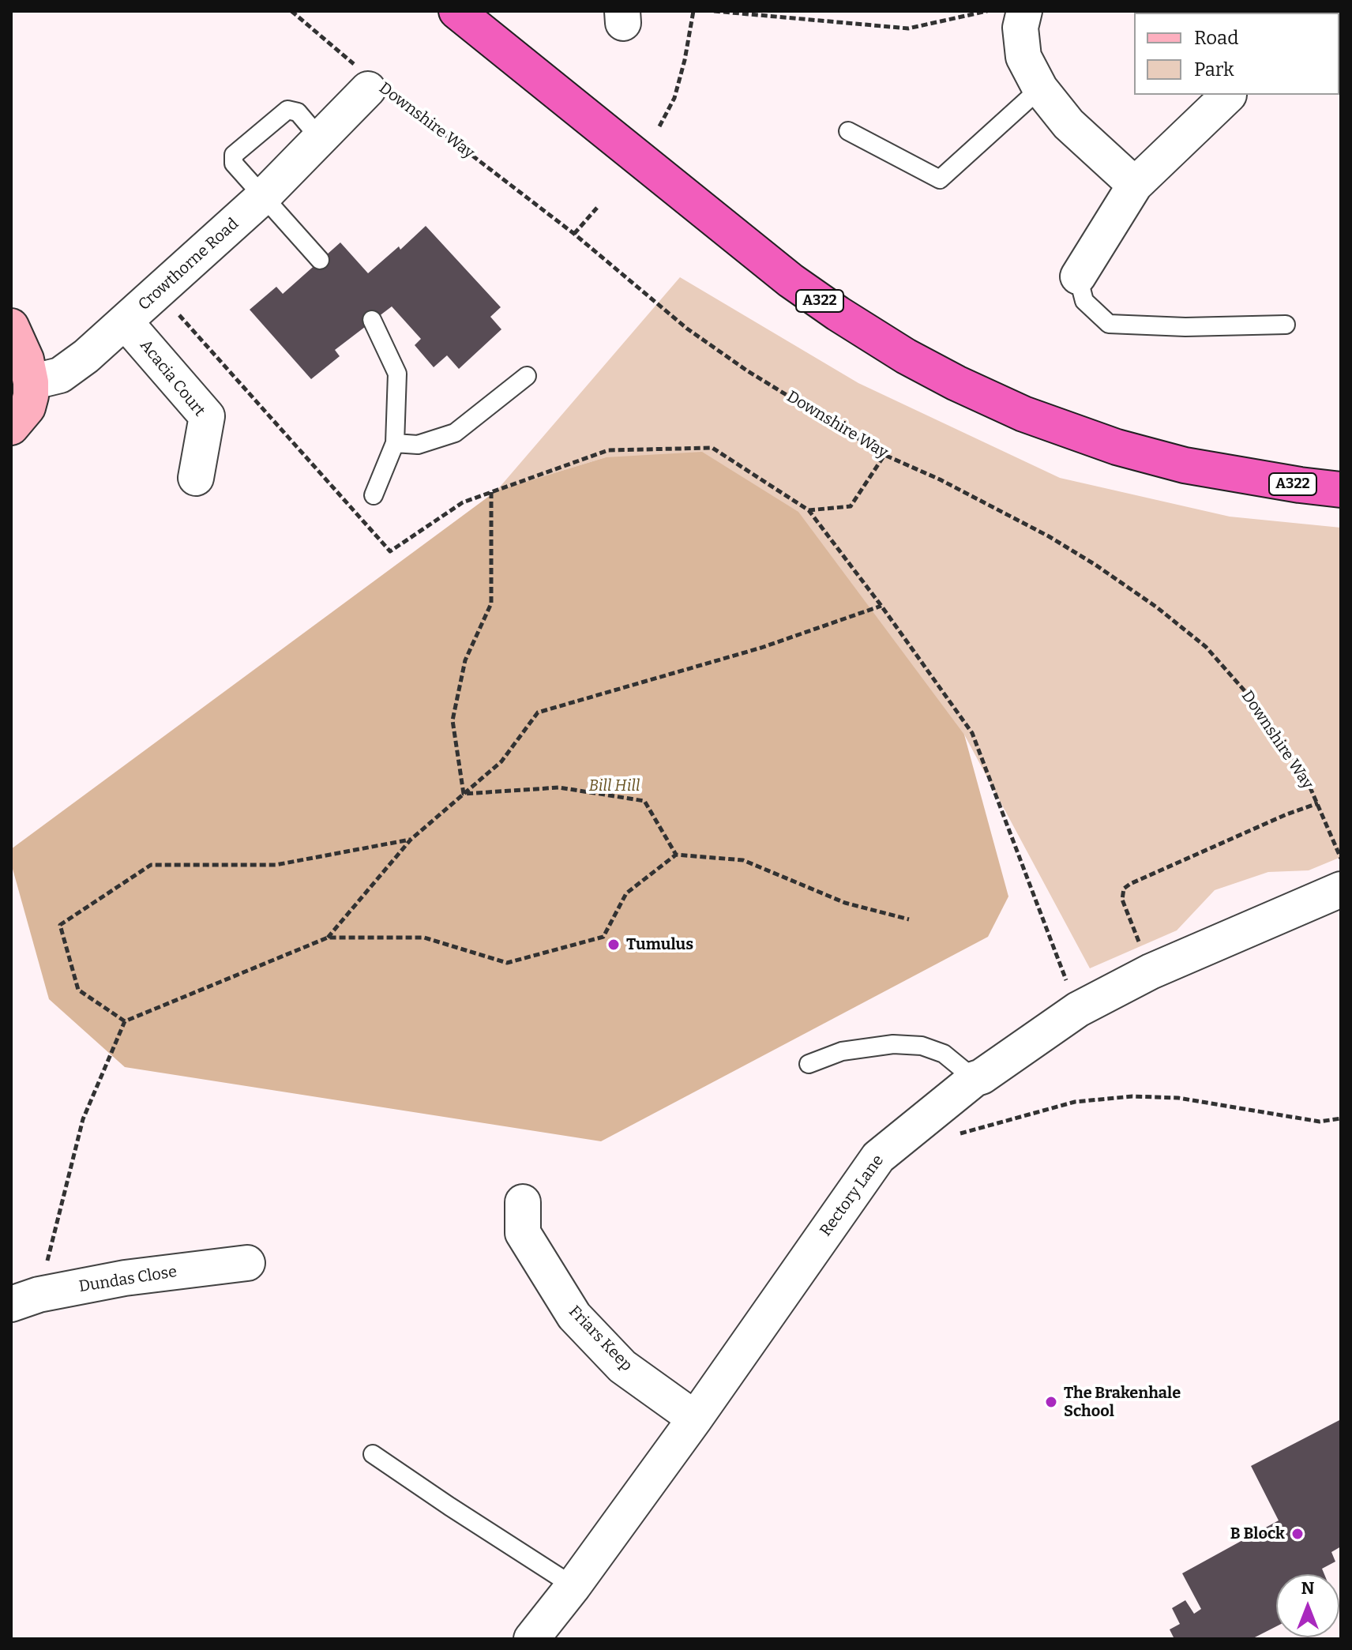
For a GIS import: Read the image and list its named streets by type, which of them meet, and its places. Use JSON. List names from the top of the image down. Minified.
{"streets":{"highway":["A322"],"street":["Crowthorne Road","Acacia Court","Rectory Lane","Dundas Close","Friars Keep"],"path":["Downshire Way"]},"crossings":[["Downshire Way","Crowthorne Road"],["Crowthorne Road","Acacia Court"],["Rectory Lane","Friars Keep"]],"parks":["Bill Hill"],"places":["Tumulus","The Brakenhale School","B Block"],"legend":["Road","Park"],"north":"top"}
